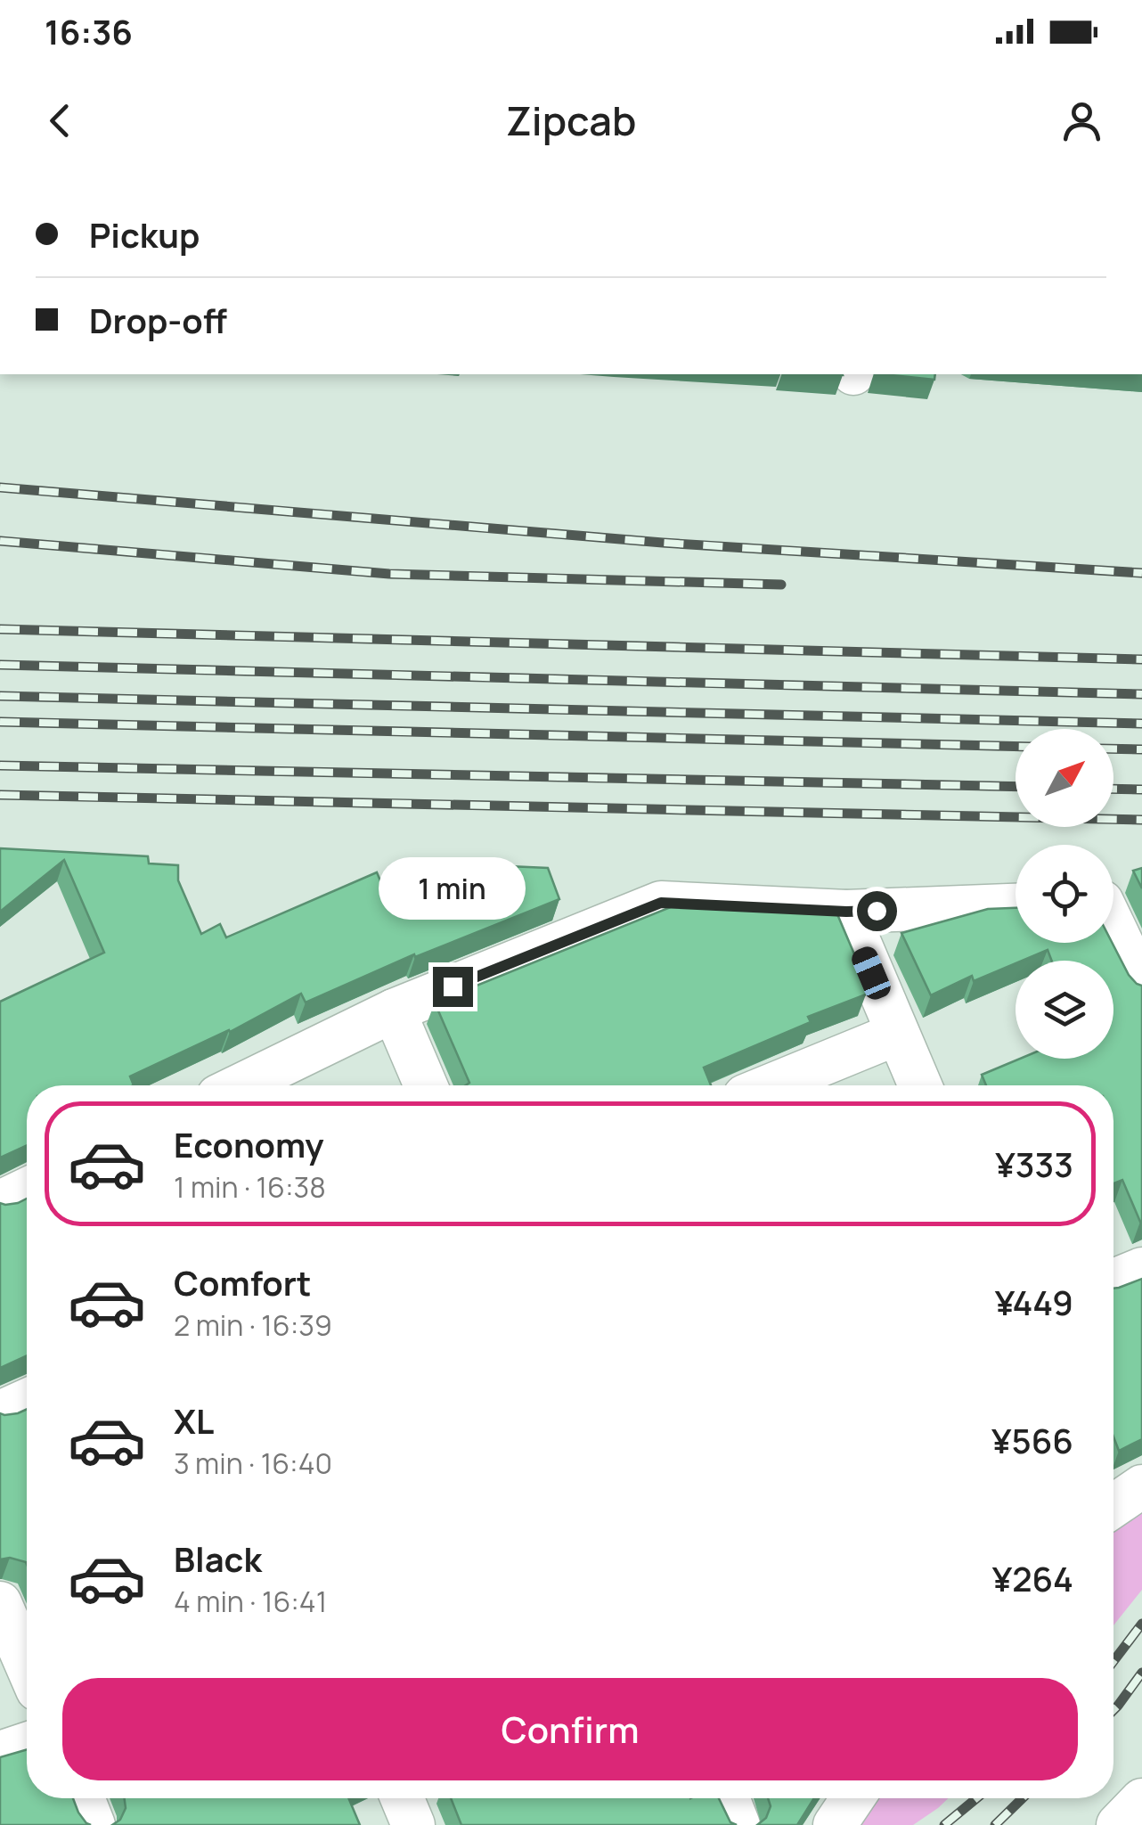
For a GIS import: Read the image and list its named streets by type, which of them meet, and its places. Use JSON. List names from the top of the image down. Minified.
{"north":"top right","page":{"status":"16:36","header":"Zipcab","banner":["Pickup","Drop-off"],"bubble":"1 min","list":[{"name":"Economy","note":"1 min · 16:38","value":"¥333"},{"name":"Comfort","note":"2 min · 16:39","value":"¥449"},{"name":"XL","note":"3 min · 16:40","value":"¥566"},{"name":"Black","note":"4 min · 16:41","value":"¥264"}],"buttons":"Confirm"}}
